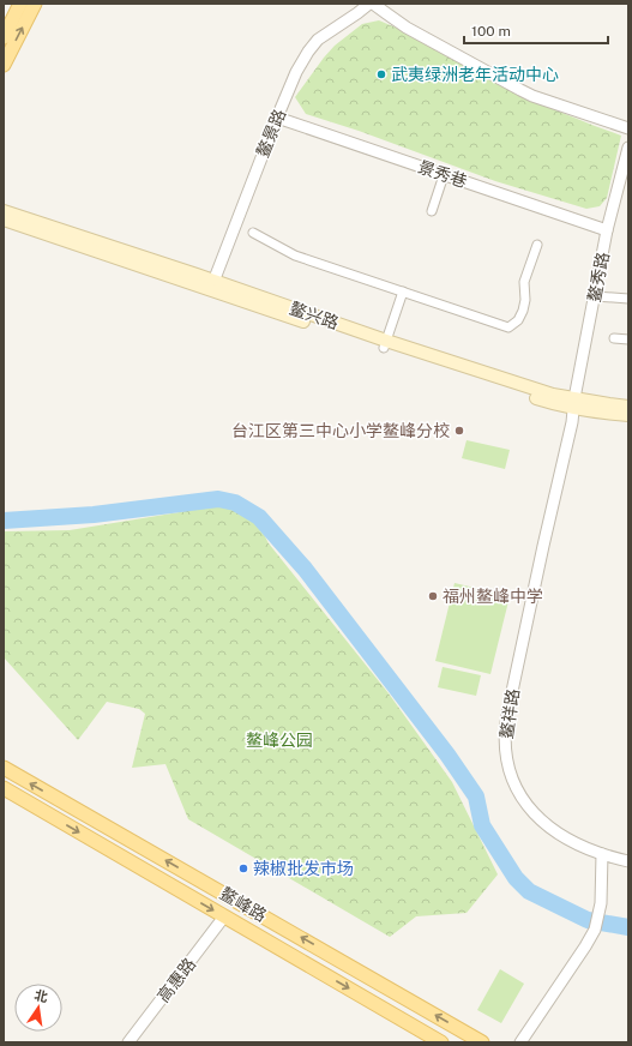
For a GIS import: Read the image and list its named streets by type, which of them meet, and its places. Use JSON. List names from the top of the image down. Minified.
{"streets":{"main road":["鳌兴路","鳌峰路"],"street":["鳌景路","景秀巷","鳌秀路","鳌祥路","高惠路"]},"crossings":[["鳌景路","景秀巷"],["鳌景路","鳌兴路"],["景秀巷","鳌秀路"],["鳌秀路","鳌兴路"],["鳌秀路","鳌祥路"],["鳌兴路","鳌祥路"],["鳌峰路","高惠路"]],"parks":["鳌峰公园"],"places":["武夷绿洲老年活动中心","台江区第三中心小学鳌峰分校","福州鳌峰中学","辣椒批发市场"],"scale_bar":"100 m","north":"top"}
